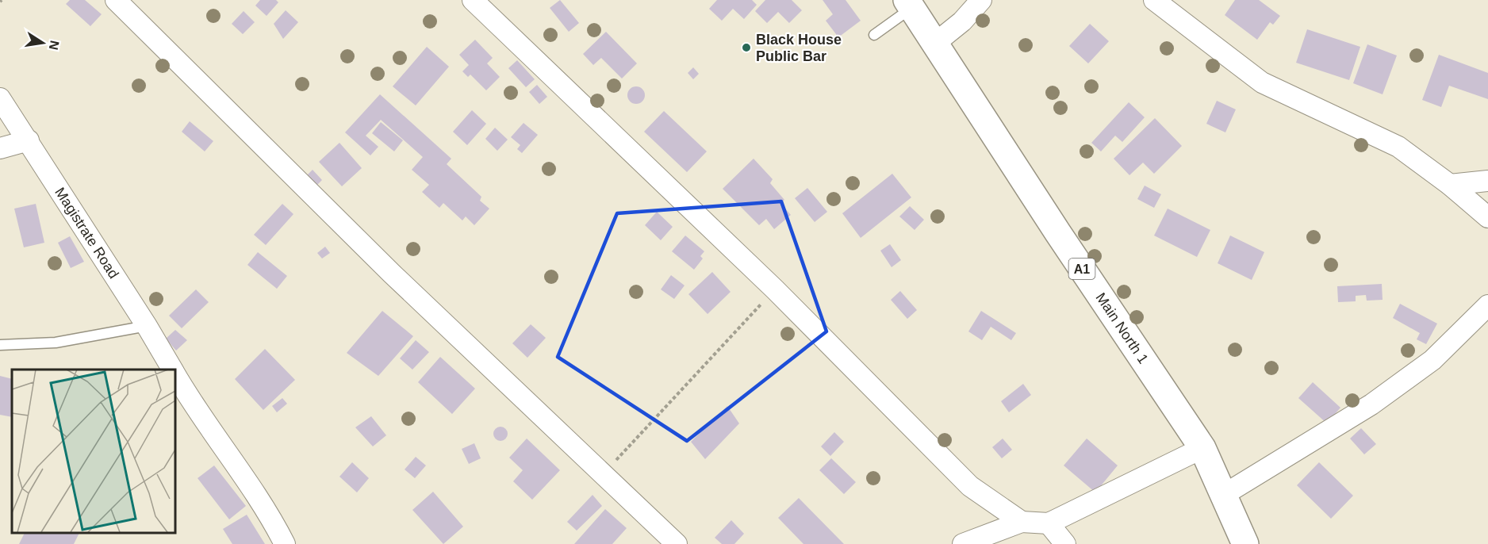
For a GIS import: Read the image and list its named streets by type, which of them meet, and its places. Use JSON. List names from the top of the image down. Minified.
{"streets":{"main road":["A1","Main North 1"],"street":["Magistrate Road"]},"places":["Black House Public Bar"],"north":"right"}
